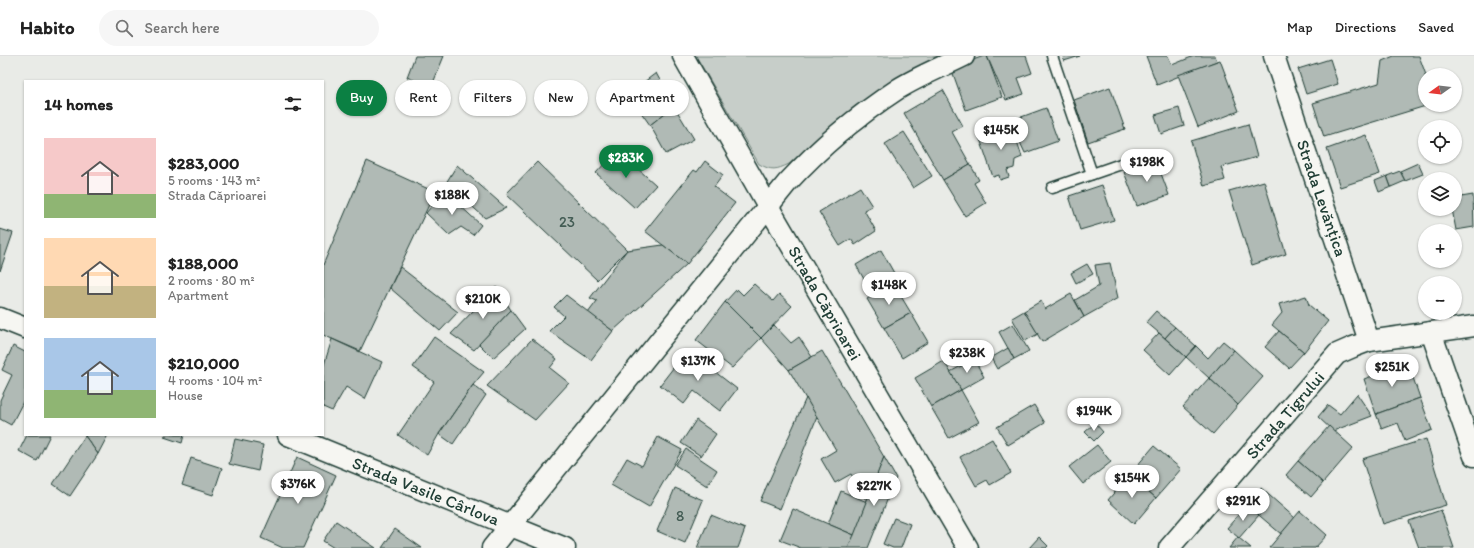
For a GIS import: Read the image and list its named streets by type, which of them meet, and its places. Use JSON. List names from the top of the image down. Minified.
{"streets":{"street":["Strada Levănțica","Strada Căprioarei","Strada Tigrului","Strada Vasile Cârlova"]},"crossings":[["Strada Levănțica","Strada Tigrului"]],"house_numbers":["23","8"],"north":"left","page":{"header":"Habito","search":"Search here","nav":["Map","Directions","Saved"],"map_buttons":["+","−"],"chip":["Buy","Rent","Filters","New","Apartment"],"heading":"14 homes","price":["$145K","$283K","$198K","$188K","$148K","$210K","$238K","$137K","$251K","$194K","$154K","$376K","$227K","$291K"],"list":[{"name":"$283,000","note":"5 rooms · 143 m² · Strada Căprioarei"},{"name":"$188,000","note":"2 rooms · 80 m² · Apartment"},{"name":"$210,000","note":"4 rooms · 104 m² · House"}]}}
